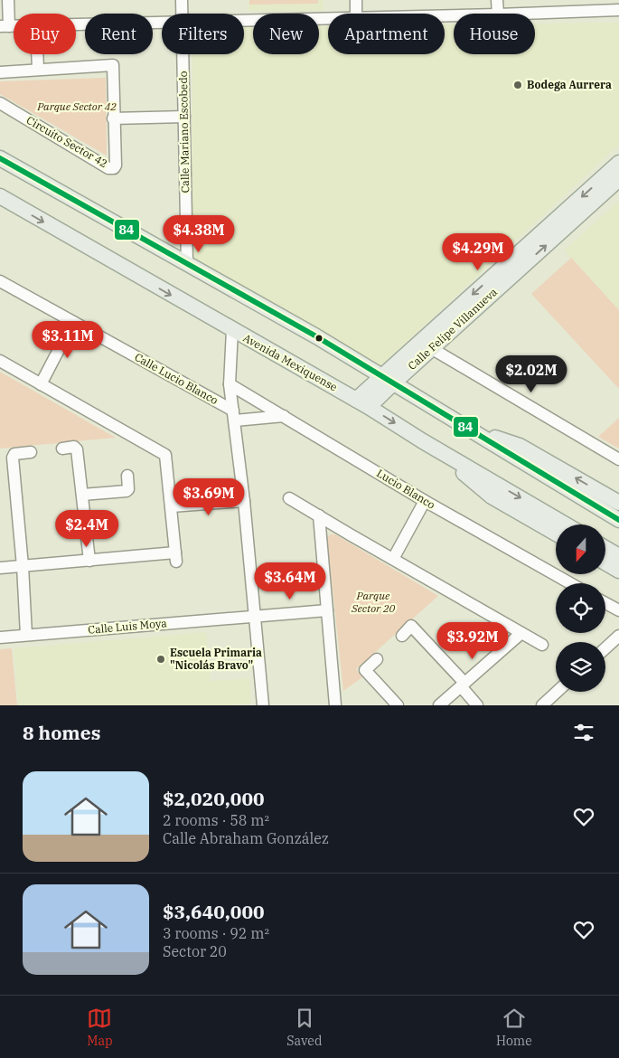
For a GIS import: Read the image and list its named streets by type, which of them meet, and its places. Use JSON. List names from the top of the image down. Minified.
{"streets":{"main road":["Calle Felipe Villanueva","Avenida Mexiquense"],"street":["Calle Mariano Escobedo","Circuito Sector 42","Calle Lucio Blanco","Lucio Blanco","Calle Luis Moya"]},"crossings":[["Calle Felipe Villanueva","Avenida Mexiquense"]],"parks":["Parque Sector 42","Parque Sector 20"],"places":["Bodega Aurrera","Escuela Primaria \"Nicolás Bravo\""],"lines":["transit line 84"],"north":"bottom","page":{"chip":["Buy","Rent","Filters","New","Apartment","House"],"price":["$4.38M","$4.29M","$3.11M","$2.02M","$3.69M","$2.4M","$3.64M","$3.92M"],"heading":"8 homes","list":[{"name":"$2,020,000","note":"2 rooms · 58 m² · Calle Abraham González"},{"name":"$3,640,000","note":"3 rooms · 92 m² · Sector 20"}],"tabs":["Map","Saved","Home"]}}
